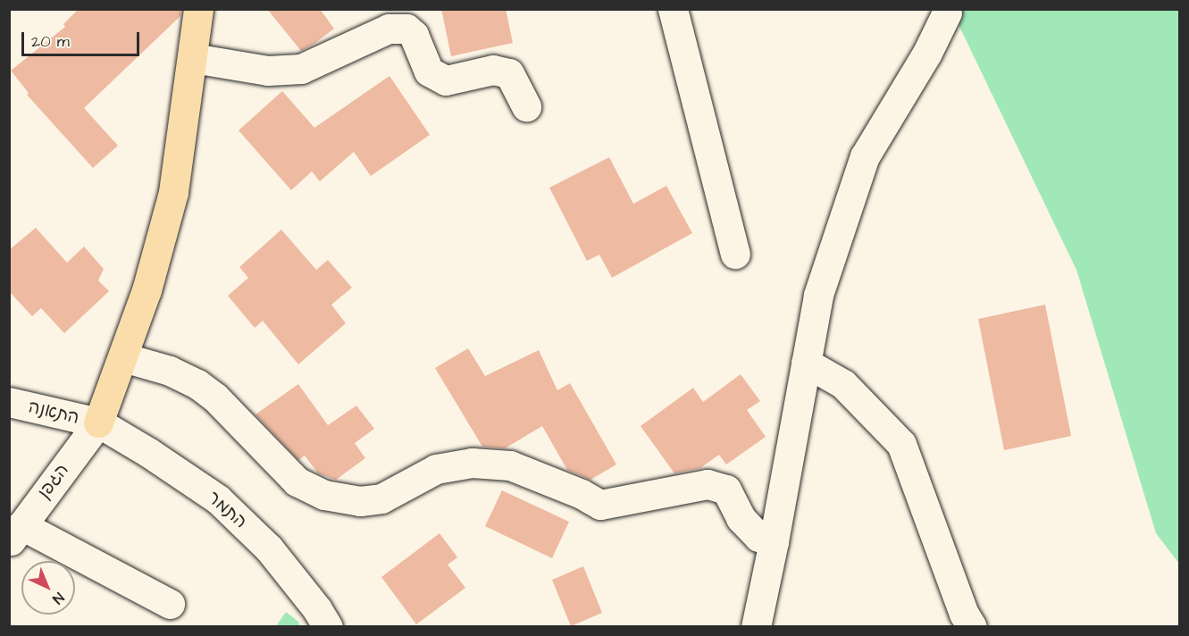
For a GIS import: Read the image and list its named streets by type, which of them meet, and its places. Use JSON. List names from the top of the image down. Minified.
{"streets":{"street":["התאנה","הגפן","התמר"]},"crossings":[["התאנה","הגפן"],["התאנה","התמר"],["הגפן","התמר"]],"scale_bar":"20 m","north":"bottom right"}
